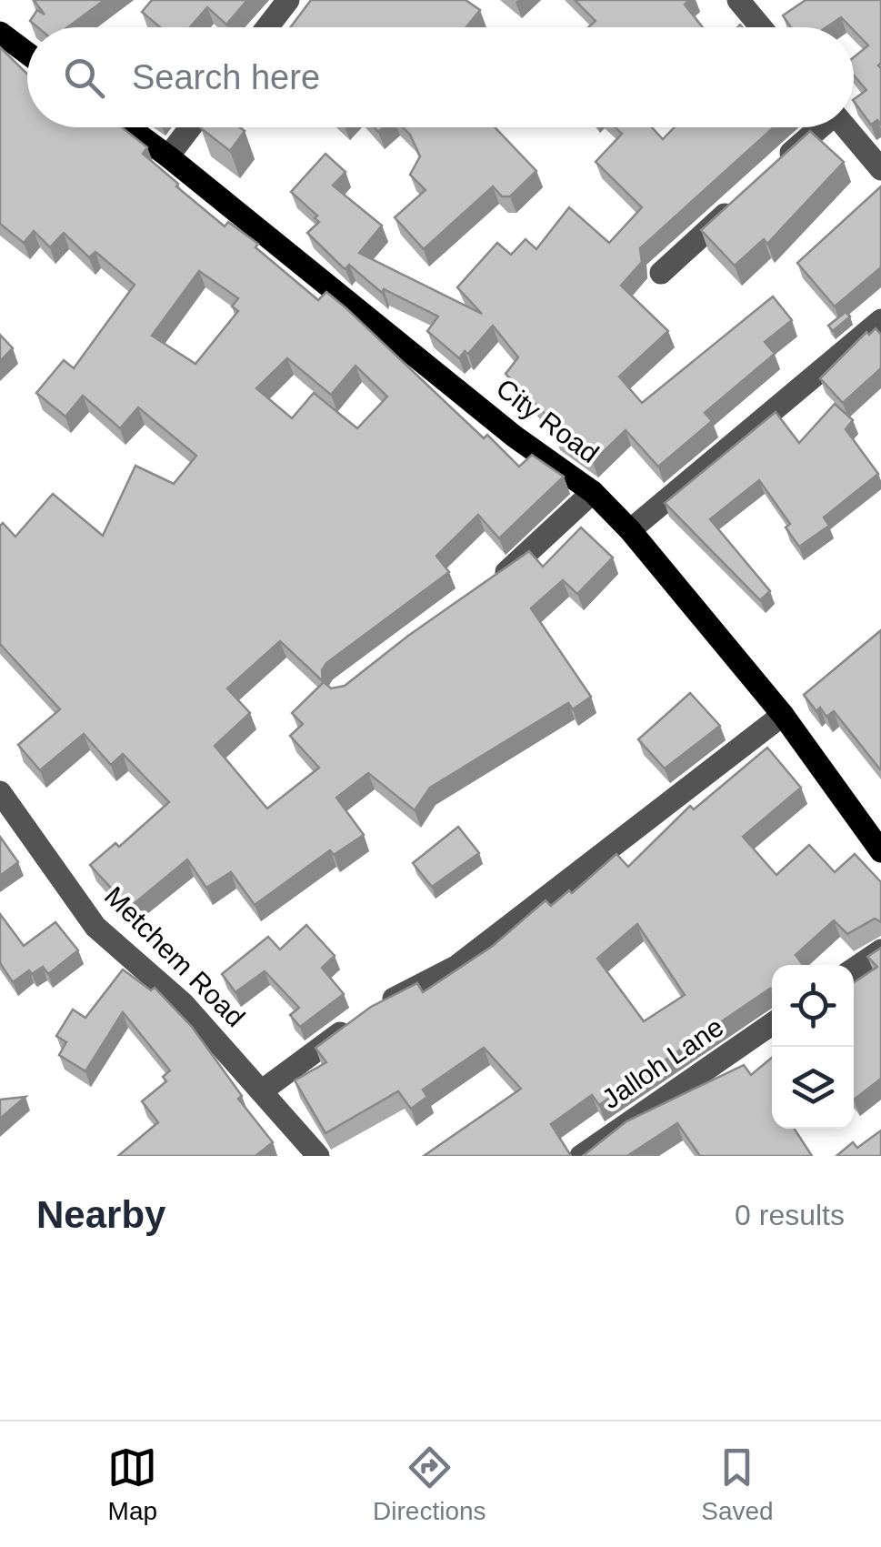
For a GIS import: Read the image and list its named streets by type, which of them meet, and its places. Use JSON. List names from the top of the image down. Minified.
{"streets":{"main road":["City Road"],"street":["Metchem Road","Jalloh Lane"]},"page":{"search":"Search here","heading":["Nearby","0 results"],"nav":["Map","Directions","Saved"]}}
